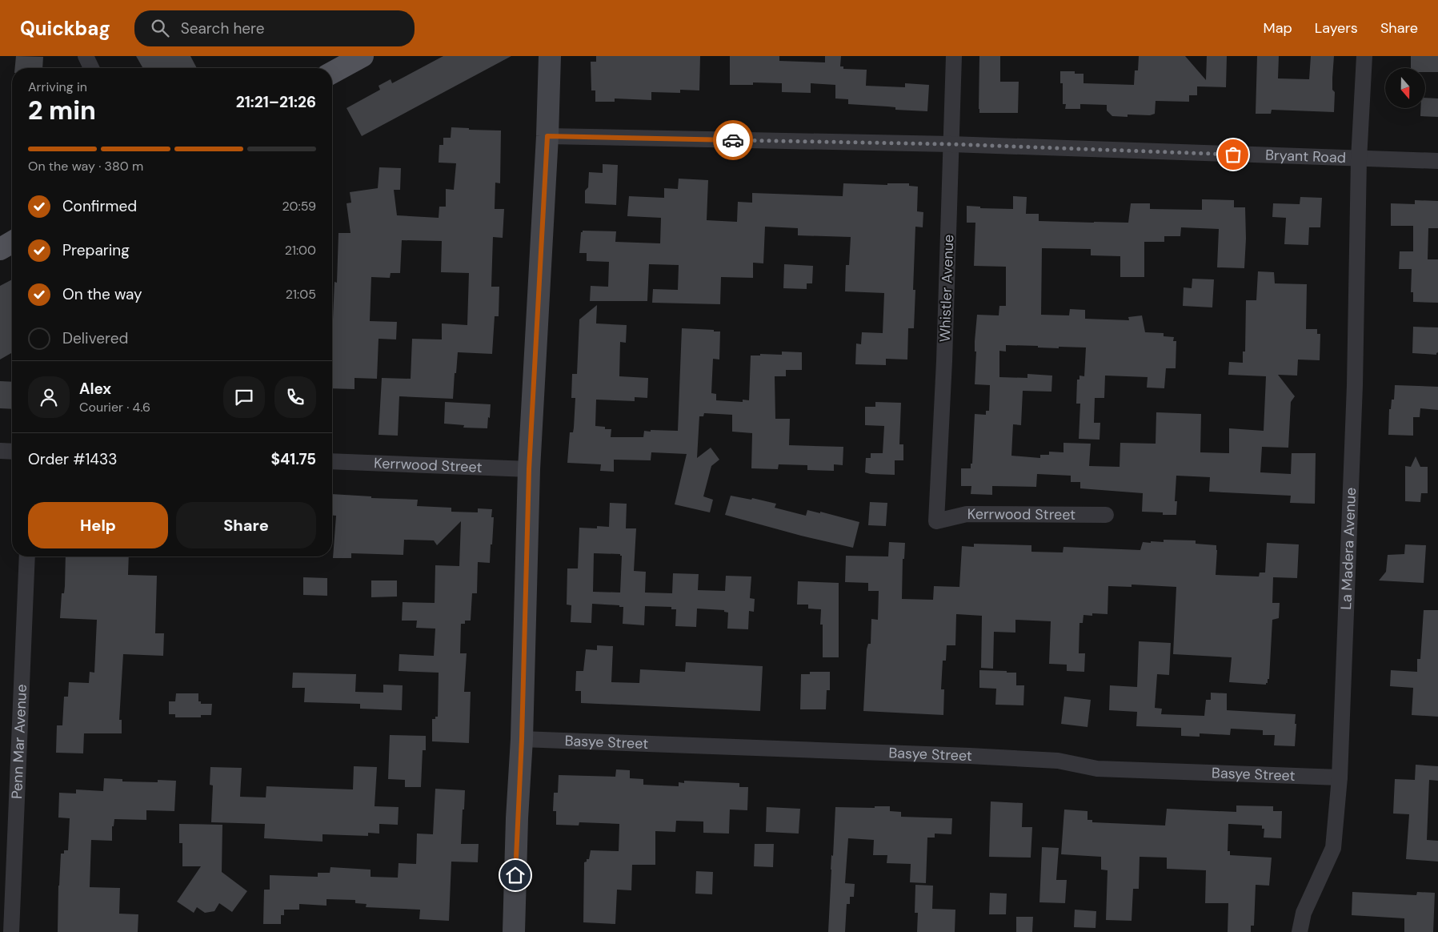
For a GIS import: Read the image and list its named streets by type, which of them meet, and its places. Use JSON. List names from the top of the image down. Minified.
{"streets":{"street":["Bryant Road","Whistler Avenue","Kerrwood Street","La Madera Avenue","Penn Mar Avenue","Basye Street"]},"crossings":[["Bryant Road","Whistler Avenue"],["Bryant Road","La Madera Avenue"],["Whistler Avenue","Kerrwood Street"],["La Madera Avenue","Basye Street"]],"north":"bottom","page":{"header":"Quickbag","search":"Search here","nav":["Map","Layers","Share"],"heading":["2 min","Arriving in","21:21–21:26"],"panel":["Alex","Courier · 4.6","Order #1433","$41.75"],"bar":"On the way · 380 m","list":[["Confirmed","20:59"],["Preparing","21:00"],["On the way","21:05"],"Delivered"],"buttons":["Help","Share"]}}
